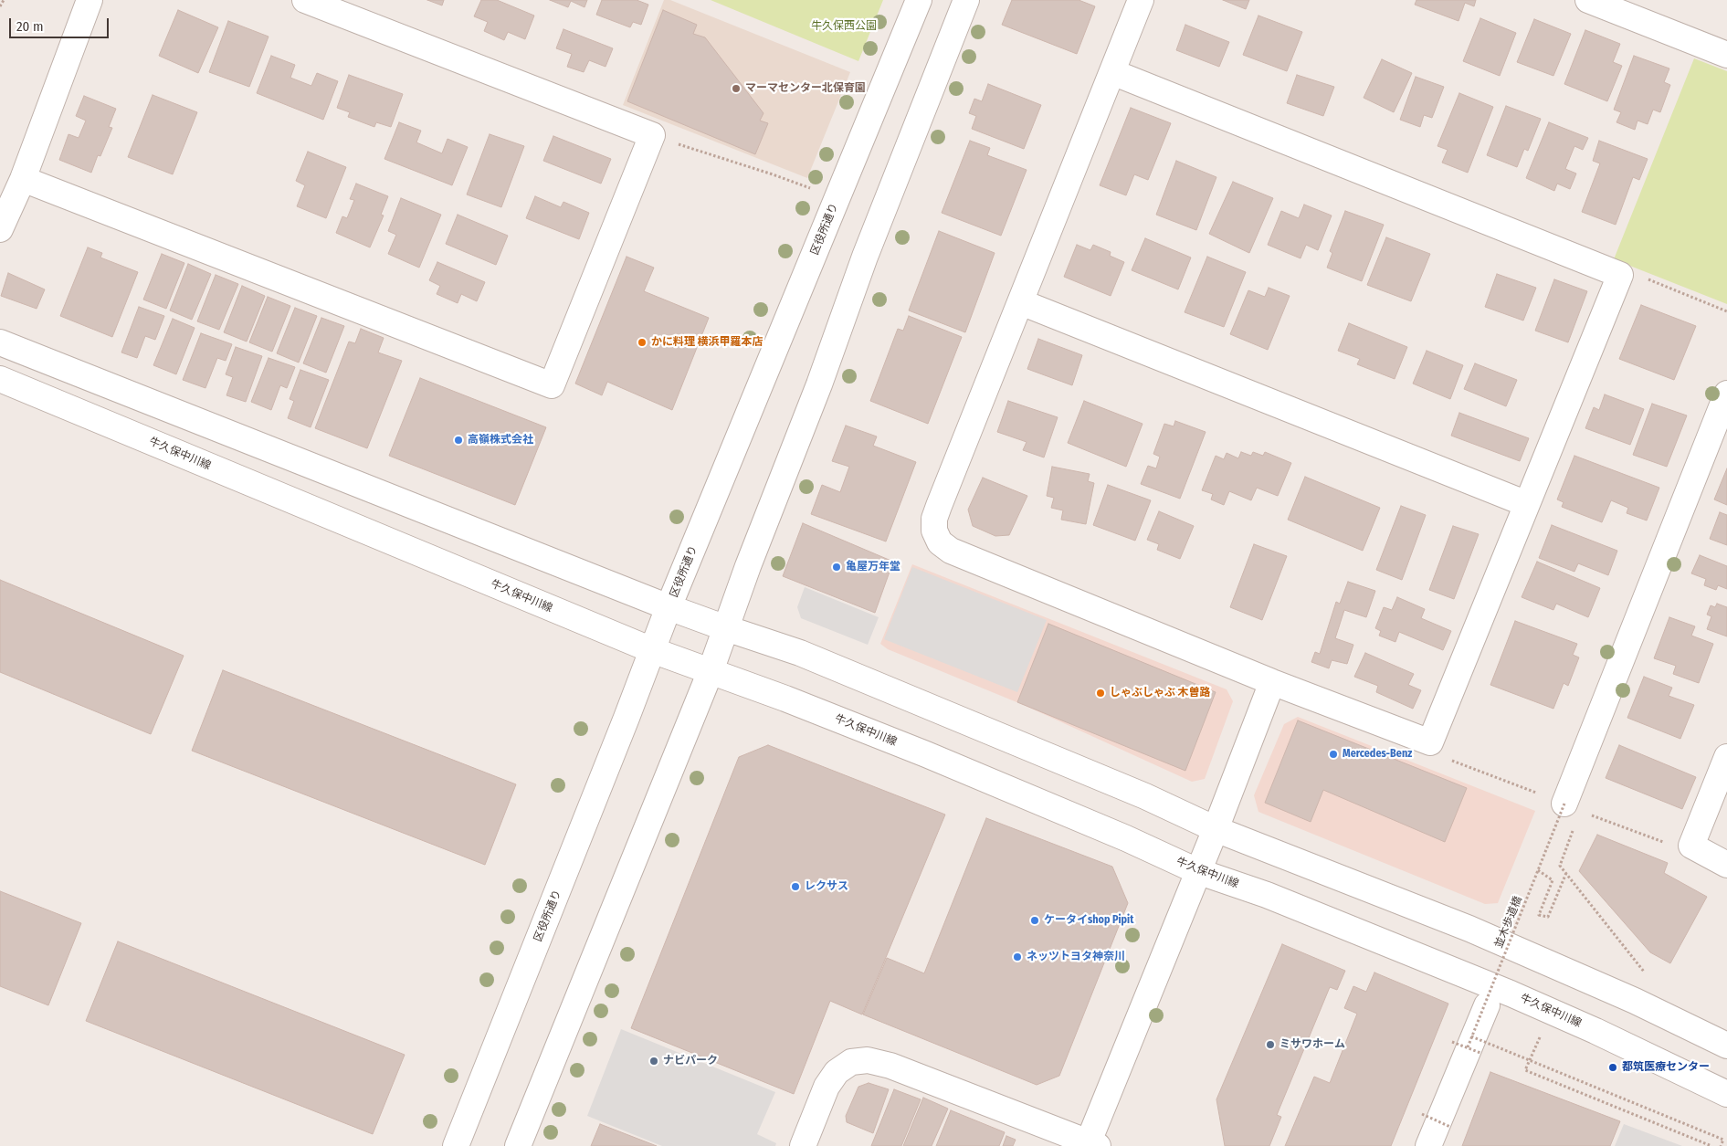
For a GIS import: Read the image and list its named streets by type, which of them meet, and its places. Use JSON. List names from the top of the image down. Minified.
{"streets":{"street":["区役所通り","牛久保中川線"],"path":["並木歩道橋"]},"crossings":[["区役所通り","牛久保中川線"]],"parks":["牛久保西公園"],"places":["マーマセンター北保育園","かに料理 横浜甲羅本店","高嶺株式会社","亀屋万年堂","しゃぶしゃぶ 木曽路","Mercedes-Benz","レクサス","ケータイshop Pipit","ネッツトヨタ神奈川","ミサワホーム","ナビパーク","都筑医療センター"],"scale_bar":"20 m"}
